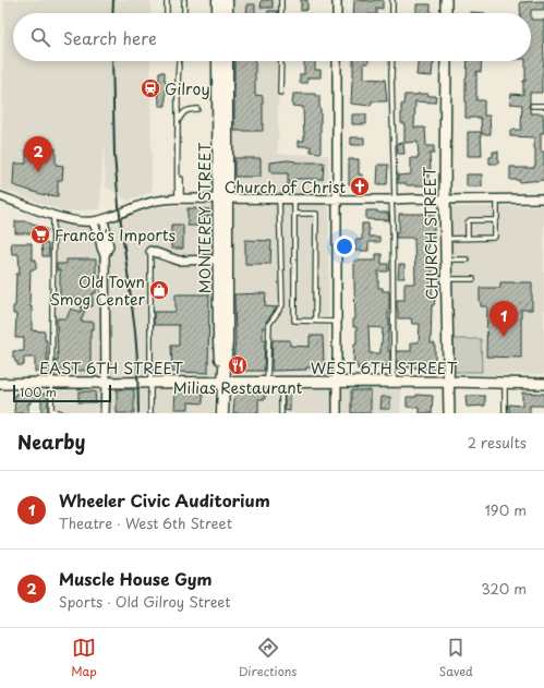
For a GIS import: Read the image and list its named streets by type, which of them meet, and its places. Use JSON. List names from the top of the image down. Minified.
{"streets":{"main road":["MONTEREY STREET"],"street":["CHURCH STREET","EAST 6TH STREET","WEST 6TH STREET"]},"crossings":[["MONTEREY STREET","EAST 6TH STREET"],["MONTEREY STREET","WEST 6TH STREET"],["CHURCH STREET","WEST 6TH STREET"],["EAST 6TH STREET","WEST 6TH STREET"]],"places":{"station":["Gilroy"],"church":["Church of Christ"],"supermarket":["Franco's Imports"],"shop":["Old Town Smog Center"],"restaurant":["Milias Restaurant"]},"scale_bar":"100 m","page":{"search":"Search here","pins":["2","1"],"scale":"100 m","heading":["Nearby","2 results"],"list":[{"mark":"1","name":"Wheeler Civic Auditorium","note":"Theatre · West 6th Street","value":"190 m"},{"mark":"2","name":"Muscle House Gym","note":"Sports · Old Gilroy Street","value":"320 m"}],"nav":["Map","Directions","Saved"]}}
